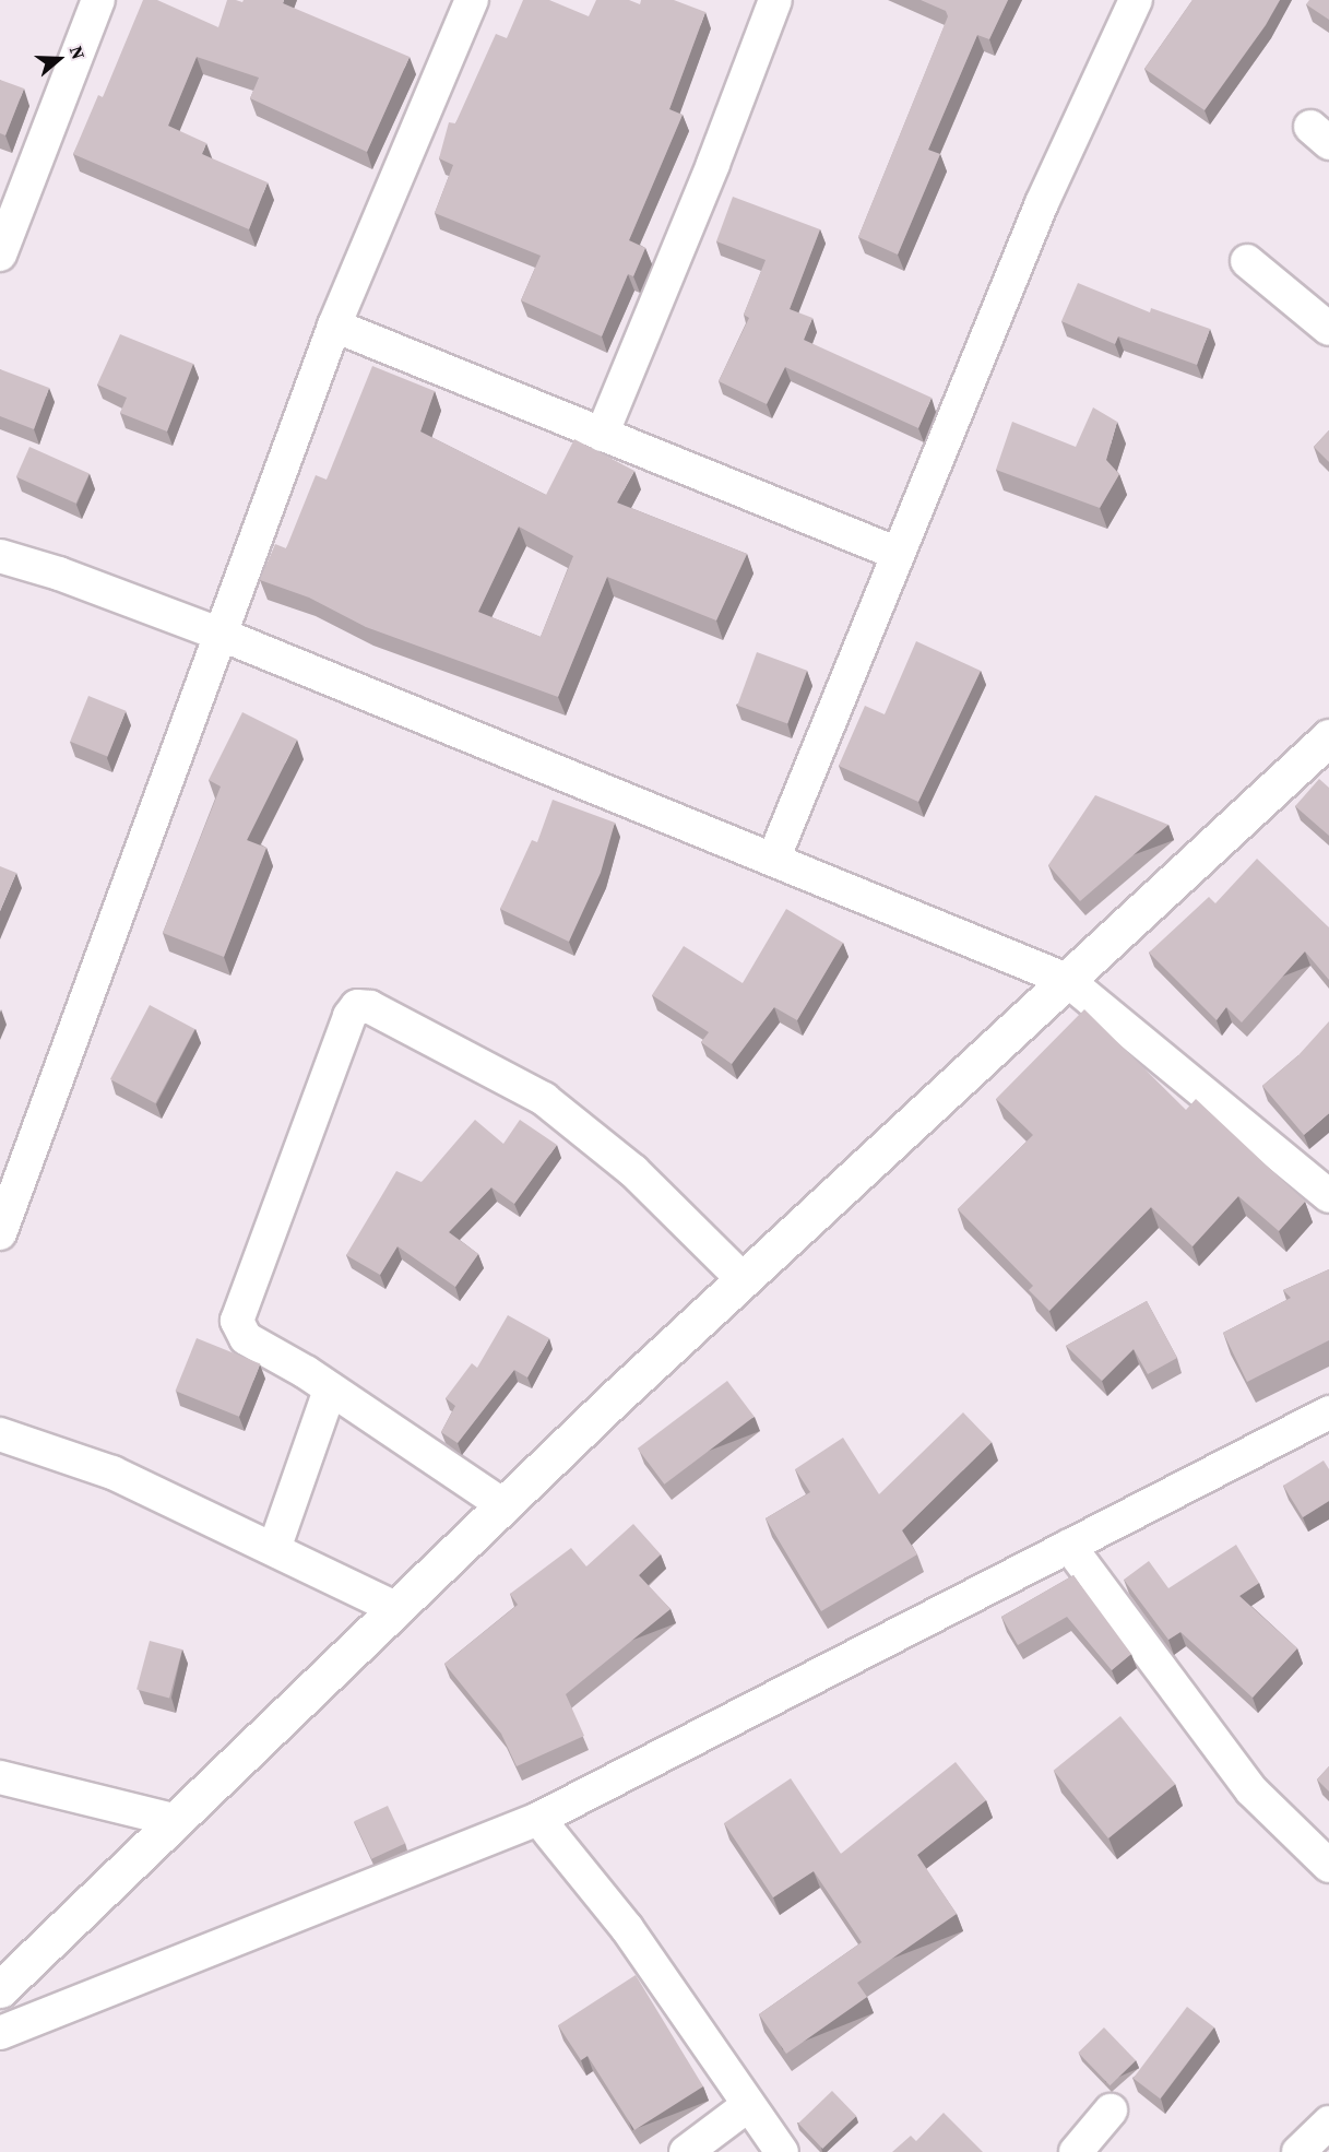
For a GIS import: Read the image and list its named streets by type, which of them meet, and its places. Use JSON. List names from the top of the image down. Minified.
{"north":"right"}
